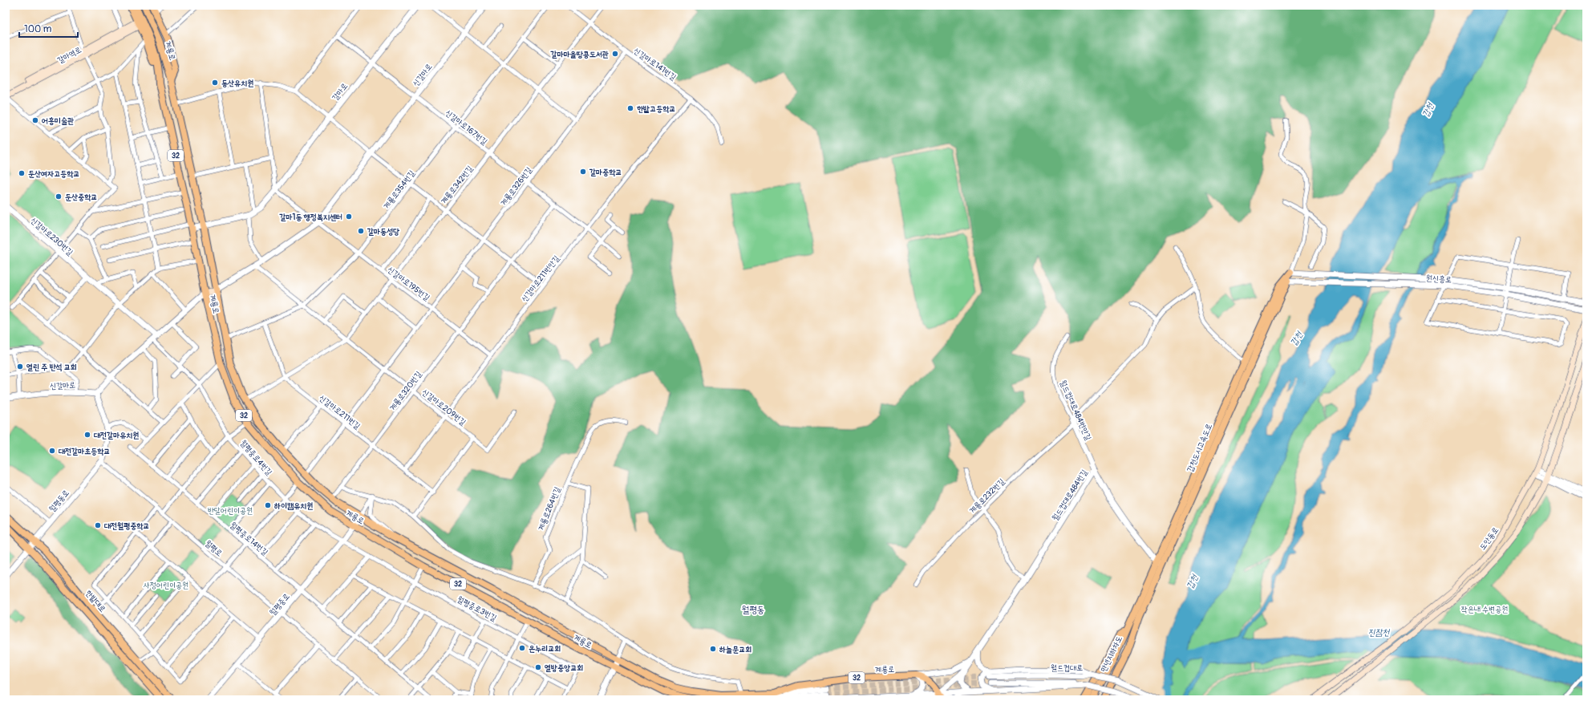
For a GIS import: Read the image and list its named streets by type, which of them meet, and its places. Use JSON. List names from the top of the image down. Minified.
{"streets":{"main road":["계룡로","갈마역로","신갈마로","32","갑천도시고속도로","도안동로","한밭대로","만년지하차도"],"street":["신갈마로141번길","갈마로","신갈마로167번길","계룡로342번길","계룡로326번길","계룡로354번길","신갈마로230번길","신갈마로211번안길","원신흥로","신갈마로195번길","계룡로320번길","신갈마로209번길","월드컵대로484번안길","신갈마로211번길","월평중로4번길","월드컵대로484번길","계룡로232번길","월평동로","계룡로264번길","월평중로14번길","월평로","월평중로","월평중로3번길","월드컵대로"]},"crossings":[["계룡로","신갈마로"],["계룡로","갈마로"],["계룡로","32"],["계룡로","계룡로342번길"],["계룡로","계룡로326번길"],["계룡로","계룡로354번길"],["계룡로","계룡로320번길"],["계룡로","월드컵대로484번길"],["계룡로","월평중로"],["갈마역로","32"],["신갈마로141번길","계룡로342번길"],["신갈마로141번길","계룡로326번길"],["신갈마로141번길","신갈마로211번안길"],["신갈마로","신갈마로167번길"],["신갈마로","신갈마로230번길"],["신갈마로","신갈마로195번길"],["신갈마로","신갈마로209번길"],["신갈마로","월평중로4번길"],["신갈마로","월평동로"],["갈마로","신갈마로167번길"],["신갈마로167번길","계룡로342번길"],["신갈마로167번길","계룡로326번길"],["신갈마로167번길","계룡로354번길"],["신갈마로167번길","신갈마로211번안길"],["신갈마로167번길","계룡로320번길"],["계룡로342번길","신갈마로195번길"],["계룡로342번길","신갈마로209번길"],["계룡로342번길","신갈마로211번길"],["계룡로326번길","신갈마로195번길"],["계룡로326번길","신갈마로209번길"],["계룡로326번길","신갈마로211번길"],["계룡로354번길","신갈마로195번길"],["계룡로354번길","신갈마로209번길"],["신갈마로211번안길","신갈마로195번길"],["신갈마로211번안길","신갈마로209번길"],["신갈마로211번안길","신갈마로211번길"],["원신흥로","갑천도시고속도로"],["신갈마로195번길","계룡로320번길"],["계룡로320번길","신갈마로209번길"],["계룡로320번길","신갈마로211번길"],["월드컵대로484번안길","월드컵대로484번길"],["월드컵대로484번안길","계룡로232번길"],["갑천도시고속도로","월드컵대로484번길"],["갑천도시고속도로","만년지하차도"],["월평중로4번길","월평중로"],["월평중로4번길","월평중로3번길"],["월평동로","월평로"],["월평동로","한밭대로"],["월평중로14번길","월평중로"],["월평로","월평중로"],["월평중로","월평중로3번길"]],"districts":["월평동"],"water":["갑천","진잠천"],"parks":["반달어린이공원","사정어린이공원","작은내 수변공원"],"places":["갈마마을땅콩도서관","동산유치원","한밭고등학교","어흥미술관","갈마중학교","둔산여자고등학교","둔산중학교","갈마1동 행정복지센터","갈마동성당","열린 주 반석 교회","대전갈마유치원","대전갈마초등학교","하이캠유치원","대전월평중학교","온누리교회","하늘문교회","열방중앙교회"],"scale_bar":"100 m"}
